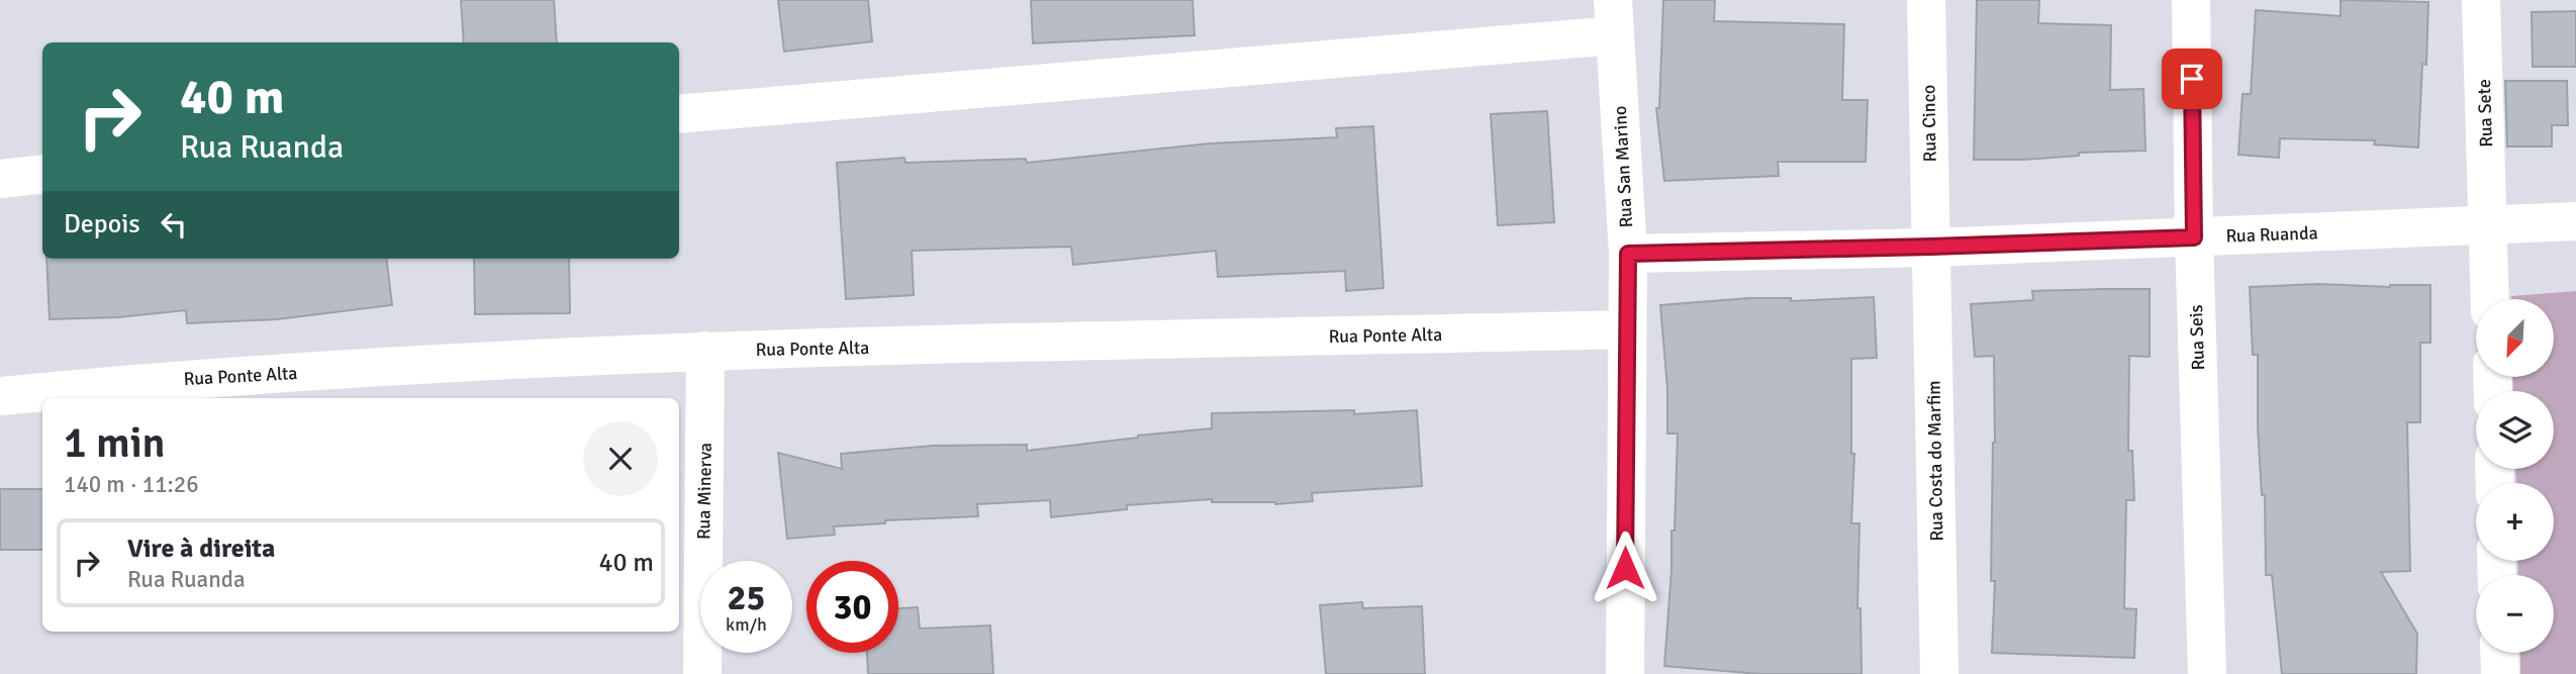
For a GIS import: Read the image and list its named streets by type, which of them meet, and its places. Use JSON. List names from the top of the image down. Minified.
{"streets":{"street":["Rua Sete","Rua Cinco","Rua San Marino","Rua Ruanda","Rua Ponte Alta","Rua Seis","Rua Costa do Marfim","Rua Minerva"]},"crossings":[["Rua Sete","Rua Ruanda"],["Rua Cinco","Rua Ruanda"],["Rua Cinco","Rua Costa do Marfim"],["Rua San Marino","Rua Ruanda"],["Rua San Marino","Rua Ponte Alta"],["Rua Ruanda","Rua Seis"],["Rua Ruanda","Rua Costa do Marfim"],["Rua Ponte Alta","Rua Minerva"]],"north":"bottom left","page":{"turn":["40 m","Rua Ruanda"],"then":"Depois","map_buttons":["+","−"],"heading":["1 min","140 m · 11:26"],"list":[{"name":"Vire à direita","note":"Rua Ruanda","value":"40 m"}],"speed":"25 km/h","limit":"30"}}
